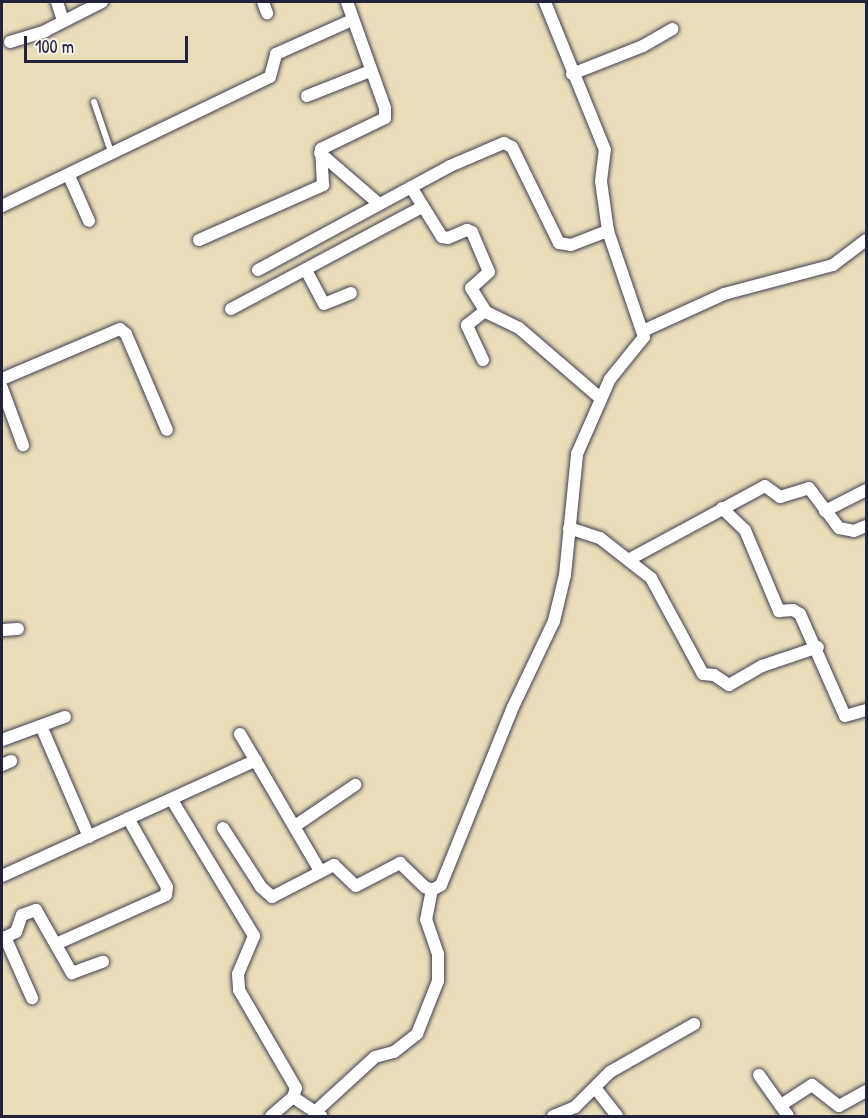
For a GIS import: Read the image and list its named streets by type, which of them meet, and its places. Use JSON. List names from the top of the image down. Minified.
{"scale_bar":"100 m"}
